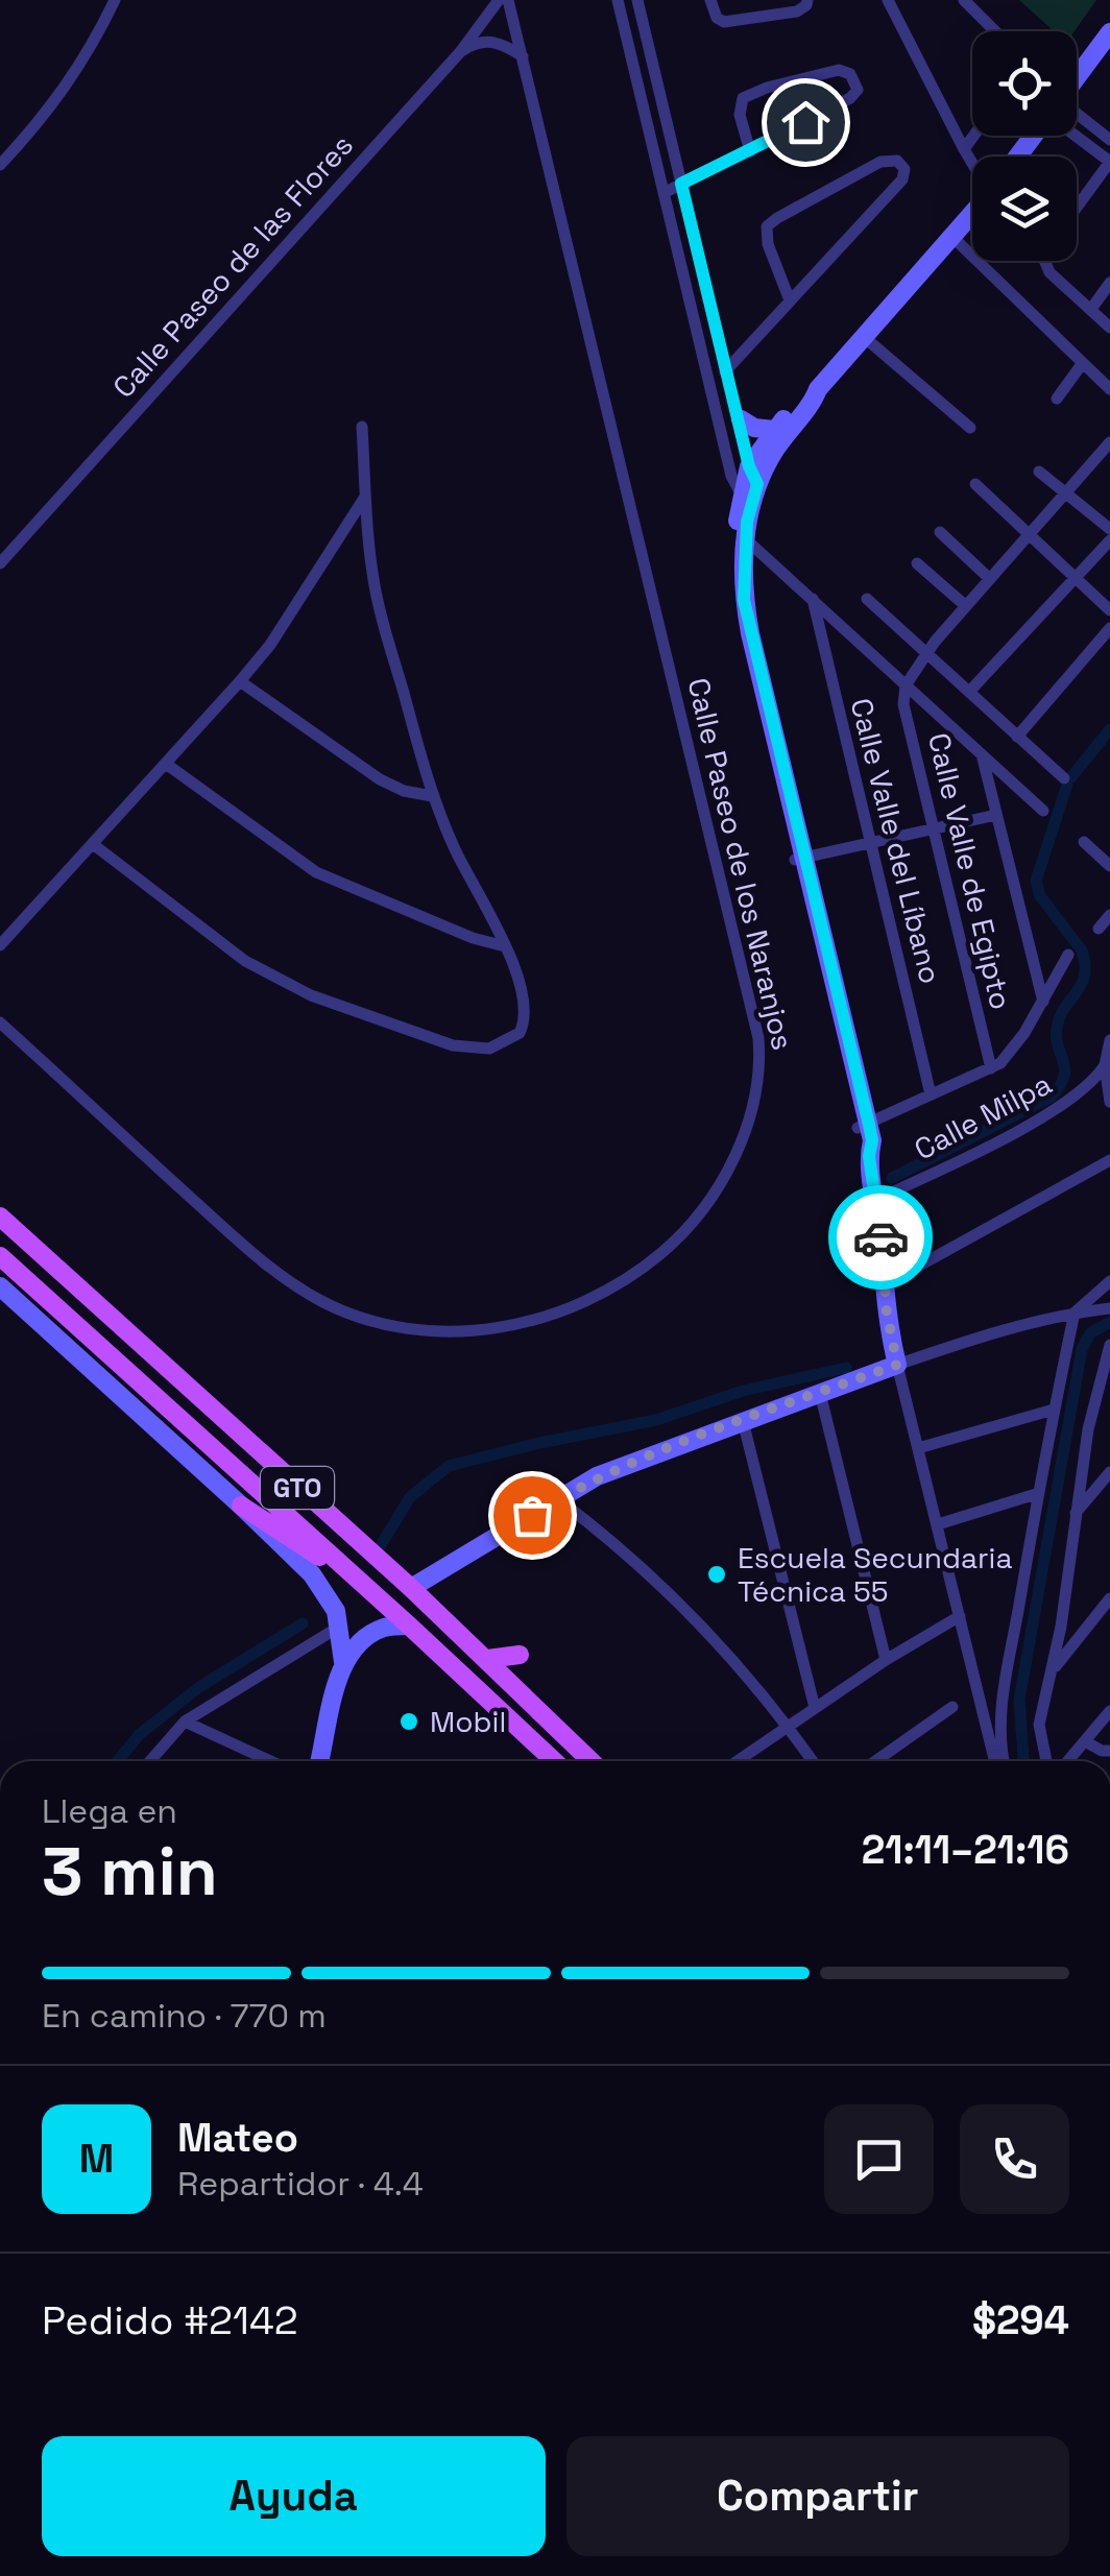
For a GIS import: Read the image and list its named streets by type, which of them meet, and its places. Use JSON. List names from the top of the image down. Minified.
{"streets":{"main road":["GTO"],"street":["Calle Paseo de las Flores","Calle Valle del Líbano","Calle Paseo de los Naranjos","Calle Valle de Egipto","Calle Milpa"]},"places":["Escuela Secundaria Técnica 55","Mobil"],"page":{"heading":["3 min","Llega en","21:11–21:16"],"panel":["Mateo","Repartidor · 4.4","Pedido #2142","$294"],"bar":"En camino · 770 m","round":"M","buttons":["Ayuda","Compartir"]}}
